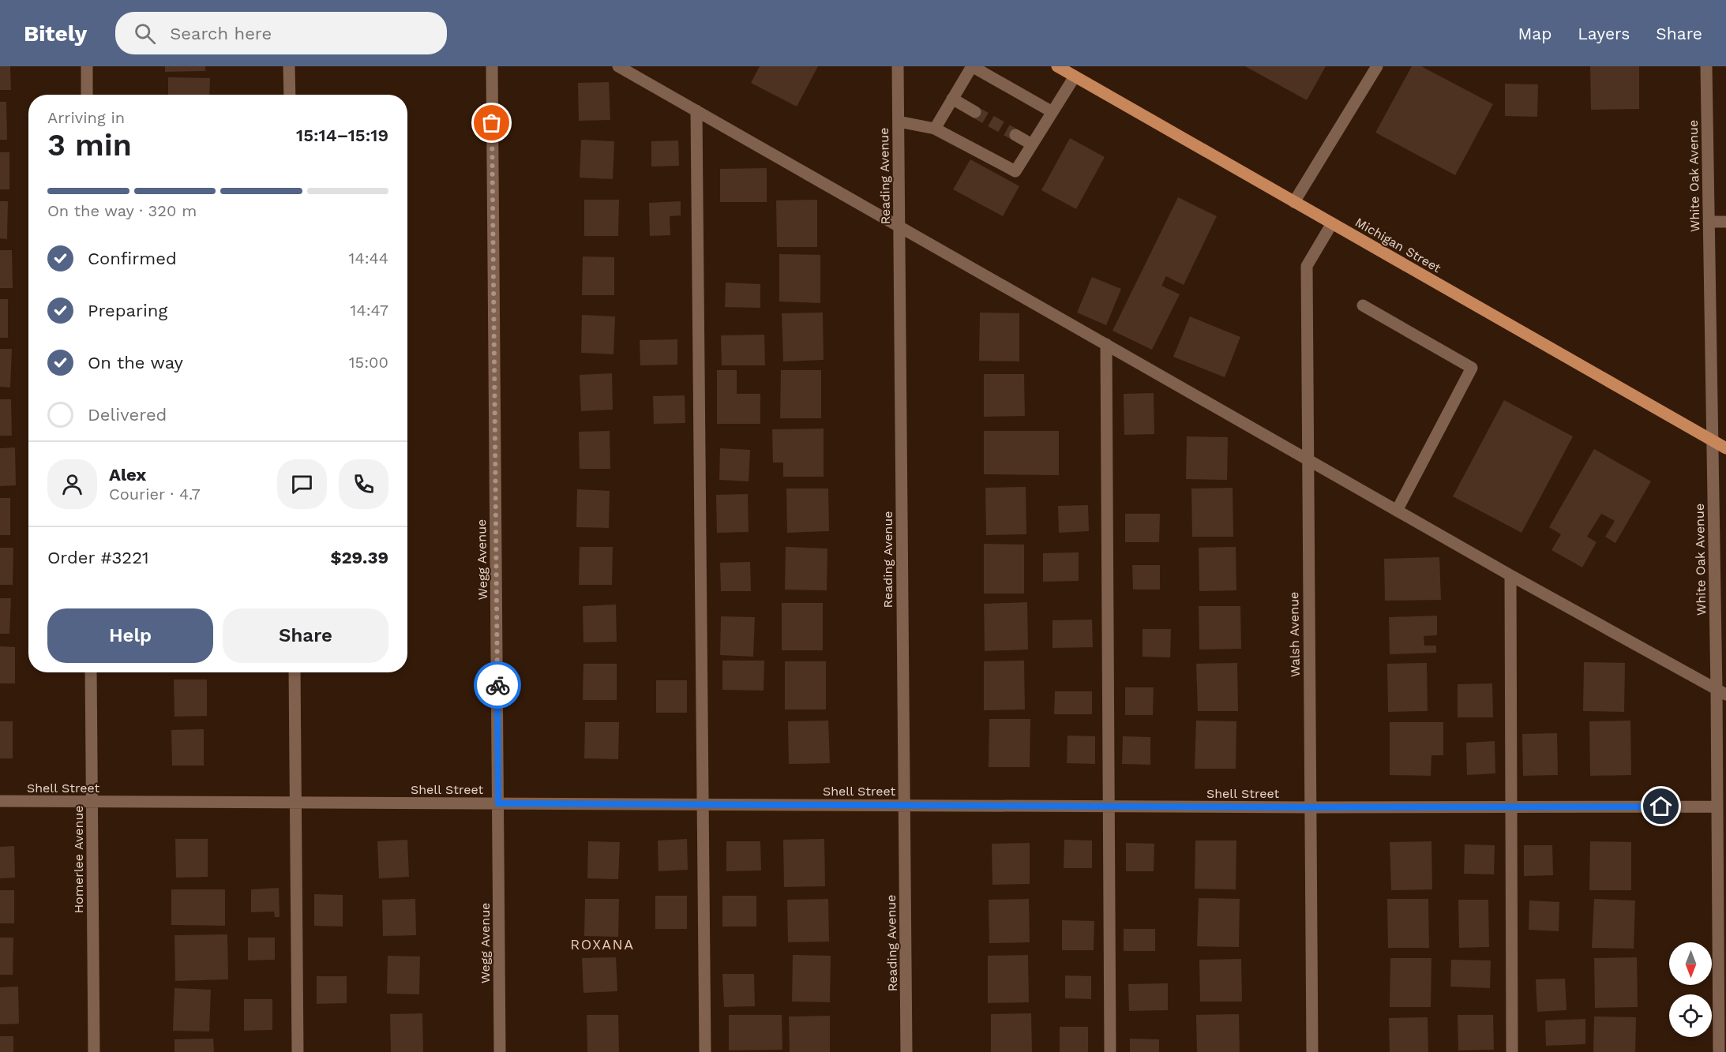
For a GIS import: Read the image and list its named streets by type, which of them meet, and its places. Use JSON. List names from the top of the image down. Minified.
{"streets":{"main road":["Michigan Street"],"street":["Reading Avenue","White Oak Avenue","Wegg Avenue","Walsh Avenue","Shell Street","Homerlee Avenue"]},"crossings":[["Reading Avenue","Shell Street"],["White Oak Avenue","Michigan Street"],["White Oak Avenue","Shell Street"],["Michigan Street","Walsh Avenue"],["Wegg Avenue","Shell Street"],["Walsh Avenue","Shell Street"],["Shell Street","Homerlee Avenue"]],"districts":["ROXANA"],"north":"bottom","page":{"header":"Bitely","search":"Search here","nav":["Map","Layers","Share"],"heading":["3 min","Arriving in","15:14–15:19"],"panel":["Alex","Courier · 4.7","Order #3221","$29.39"],"bar":"On the way · 320 m","list":[["Confirmed","14:44"],["Preparing","14:47"],["On the way","15:00"],"Delivered"],"buttons":["Help","Share"]}}
